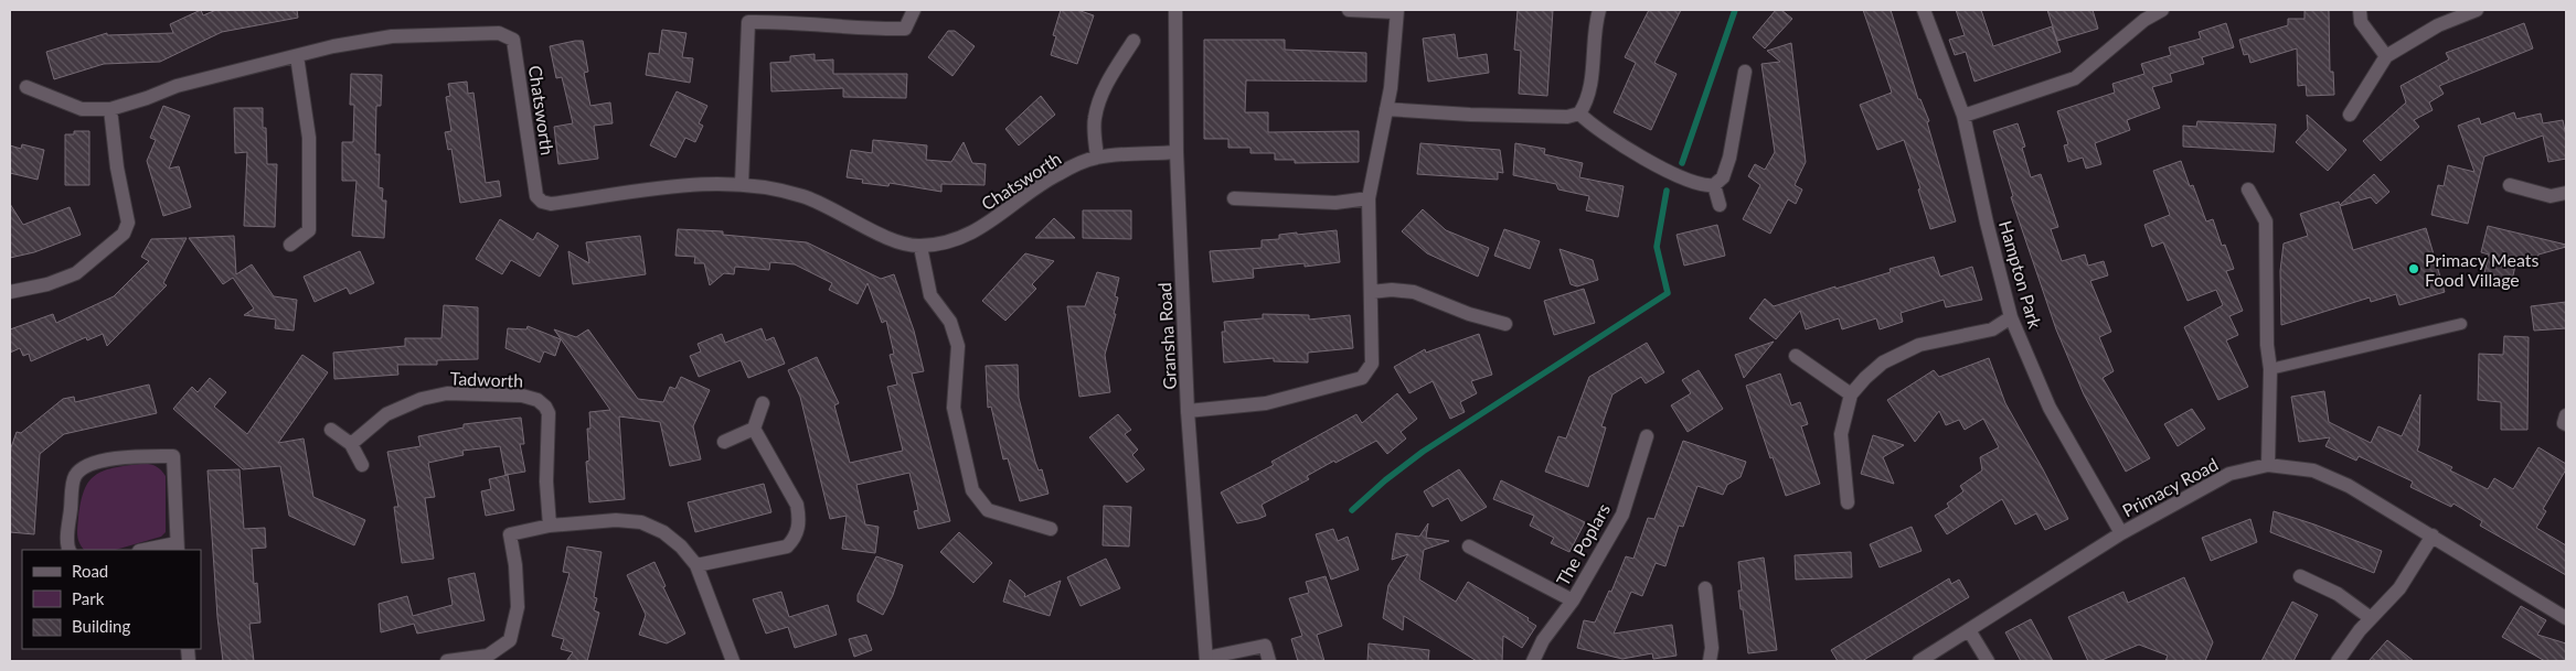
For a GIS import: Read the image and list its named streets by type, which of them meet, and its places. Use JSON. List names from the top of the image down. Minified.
{"streets":{"street":["Chatsworth","Hampton Park","Gransha Road","Tadworth","Primacy Road","The Poplars"]},"crossings":[["Chatsworth","Gransha Road"],["Hampton Park","Primacy Road"]],"places":["Primacy Meats Food Village"],"legend":["Road","Park","Building"]}
